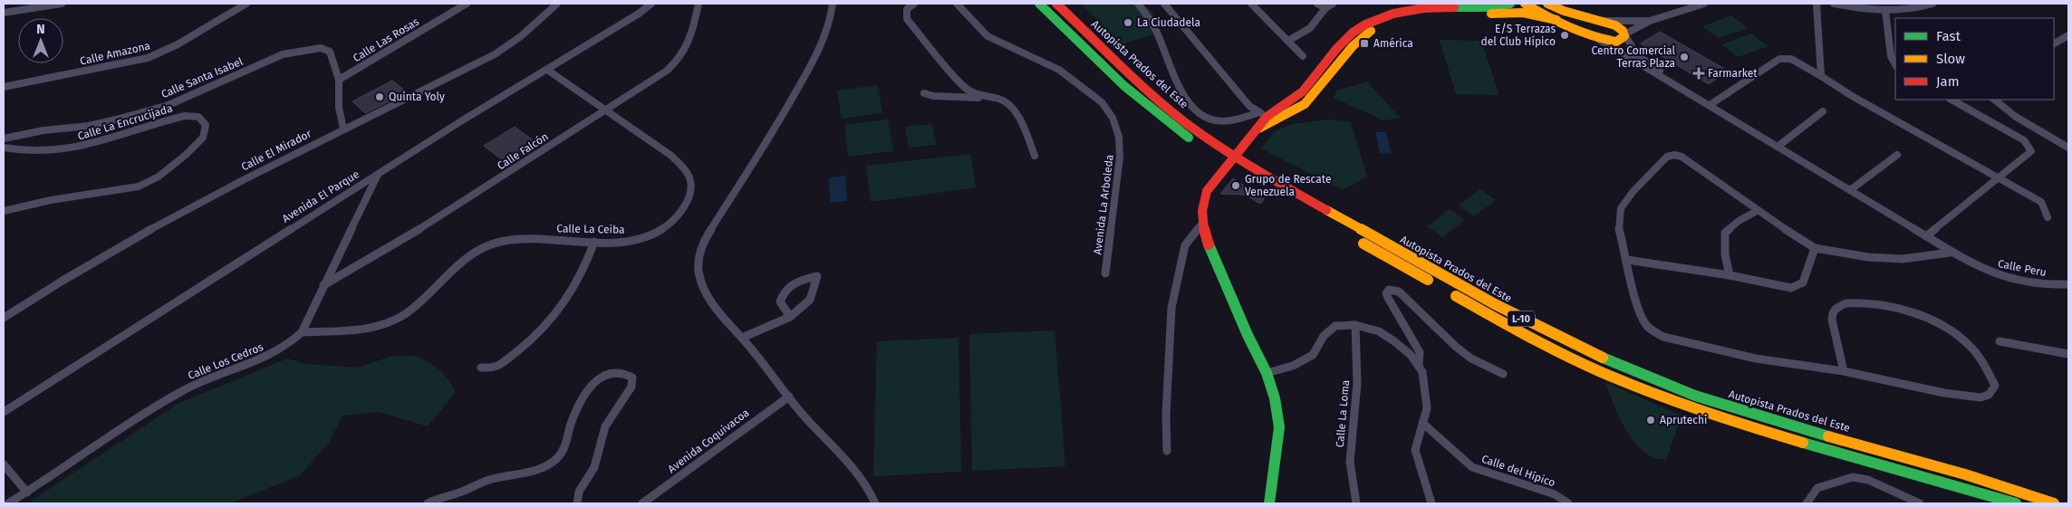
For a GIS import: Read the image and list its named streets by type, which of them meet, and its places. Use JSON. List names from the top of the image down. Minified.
{"streets":{"main road":["Autopista Prados del Este","L-10"],"street":["Calle Las Rosas","Calle Amazona","Calle Santa Isabel","Calle La Encrucijada","Calle El Mirador","Calle Falcón","Avenida El Parque","Avenida La Arboleda","Calle La Ceiba","Calle Peru","Calle Los Cedros","Calle La Loma","Avenida Coquivacoa","Calle del Hípico"]},"crossings":[["Calle Las Rosas","Calle Santa Isabel"],["Calle Santa Isabel","Calle El Mirador"],["Calle Falcón","Calle La Ceiba"],["Calle Falcón","Calle Los Cedros"],["Avenida El Parque","Calle La Ceiba"],["Avenida El Parque","Calle Los Cedros"],["Calle La Ceiba","Calle Los Cedros"]],"places":{"other":["La Ciudadela","E/S Terrazas del Club Hípico","Centro Comercial Terras Plaza","Quinta Yoly","Grupo de Rescate Venezuela","Aprutechi"],"transit":["América"],"health":["Farmarket"]},"legend":["Fast","Slow","Jam"],"north":"top"}
